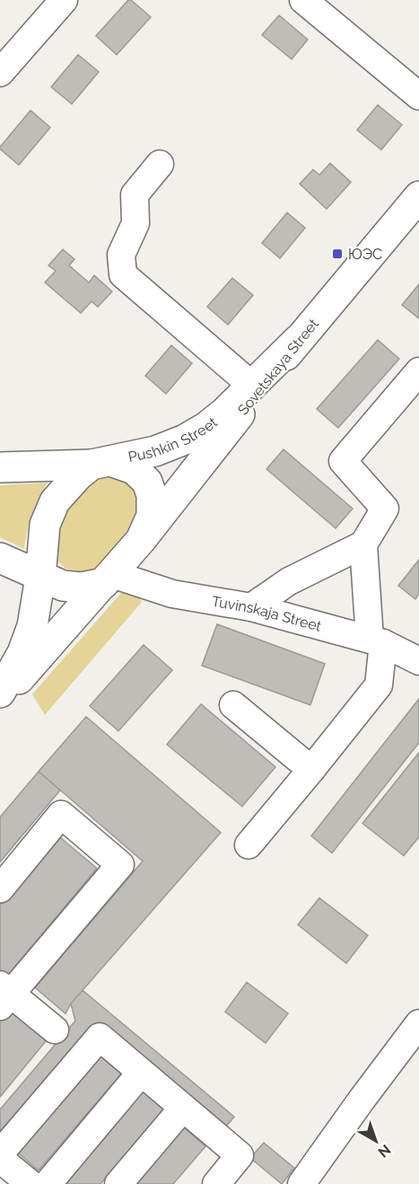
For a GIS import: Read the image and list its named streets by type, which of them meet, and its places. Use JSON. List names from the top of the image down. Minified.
{"streets":{"main road":["Sovetskaya Street","Pushkin Street"],"street":["Tuvinskaja Street"]},"crossings":[["Sovetskaya Street","Pushkin Street"],["Sovetskaya Street","Tuvinskaja Street"],["Pushkin Street","Tuvinskaja Street"]],"places":{"transit":["ЮЭС"]},"north":"bottom right"}
